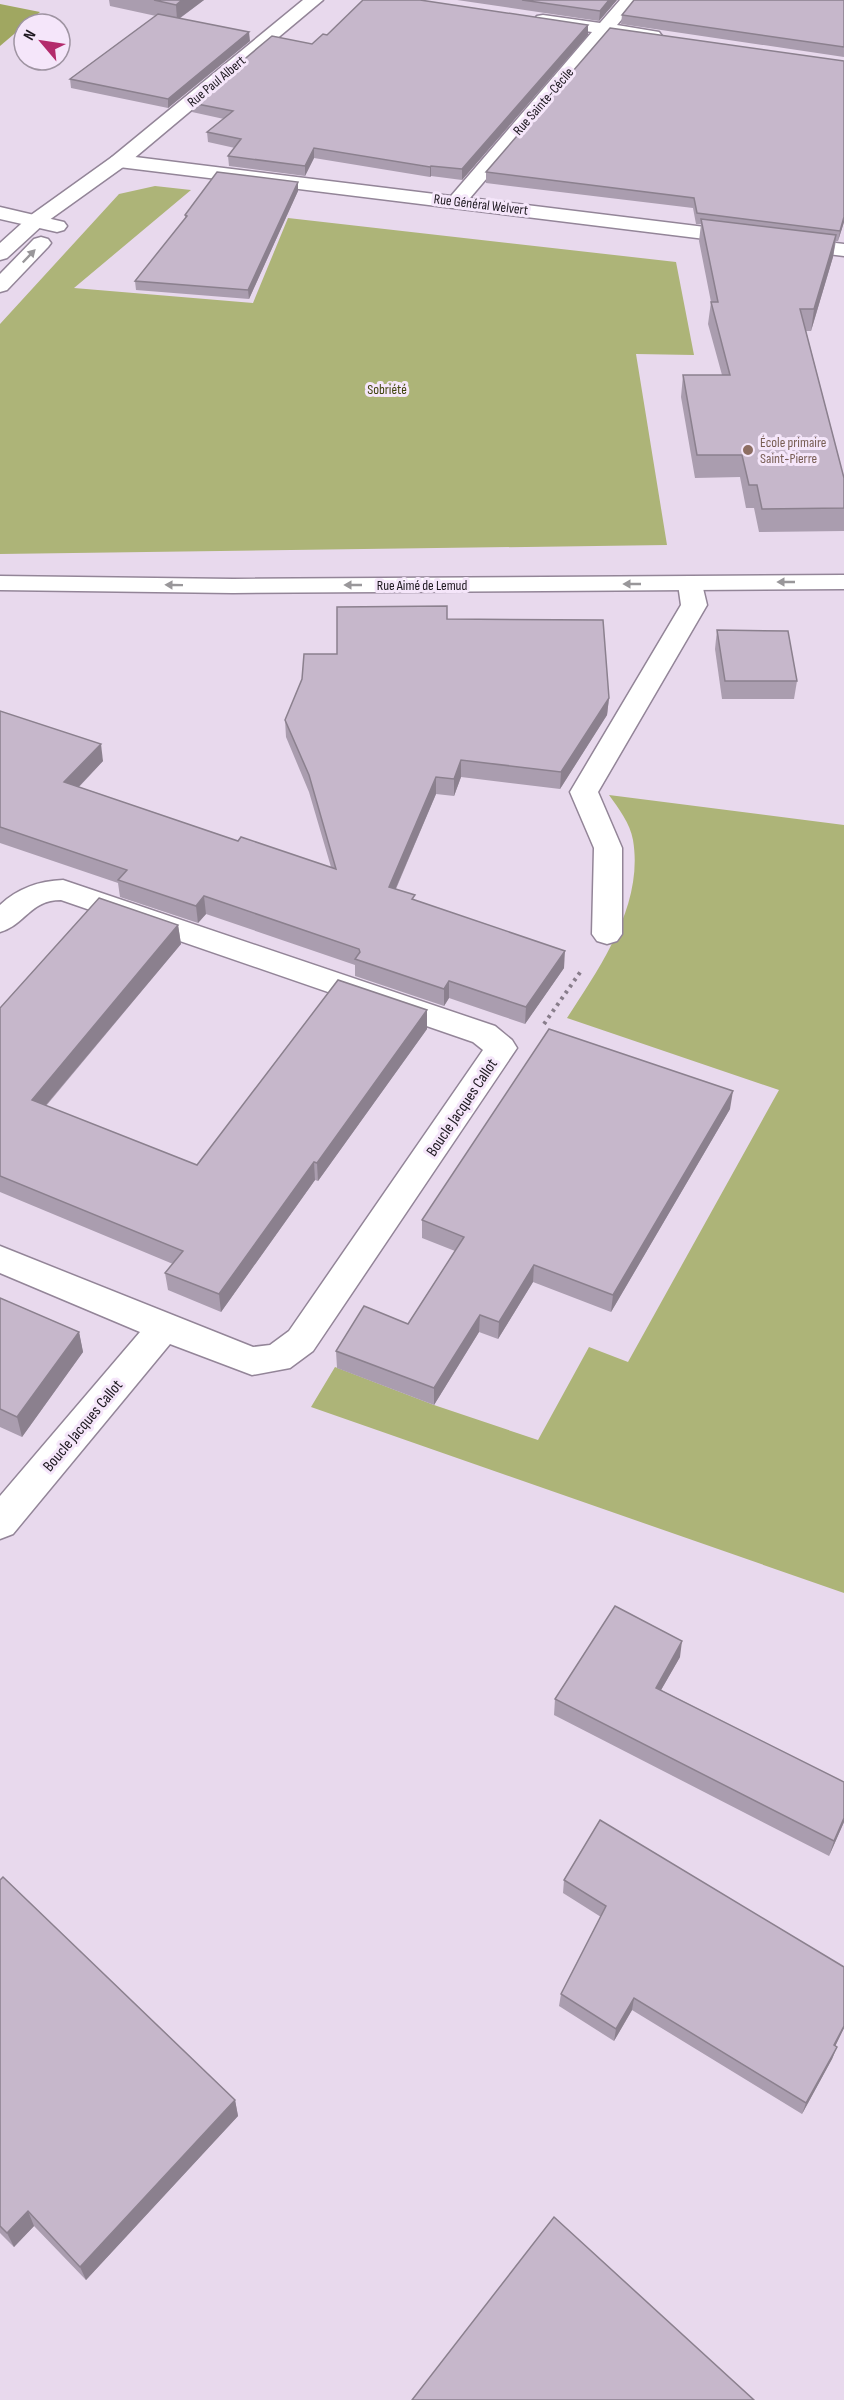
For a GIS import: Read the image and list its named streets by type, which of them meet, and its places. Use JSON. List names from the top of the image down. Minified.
{"streets":{"street":["Rue Paul Albert","Rue Sainte-Cécile","Rue Général Welvert","Rue Aimé de Lemud","Boucle Jacques Callot"]},"crossings":[["Rue Paul Albert","Rue Général Welvert"],["Rue Sainte-Cécile","Rue Général Welvert"]],"one_way":["Rue Aimé de Lemud"],"parks":["Sobriété"],"places":["École primaire Saint-Pierre"],"north":"top left"}
